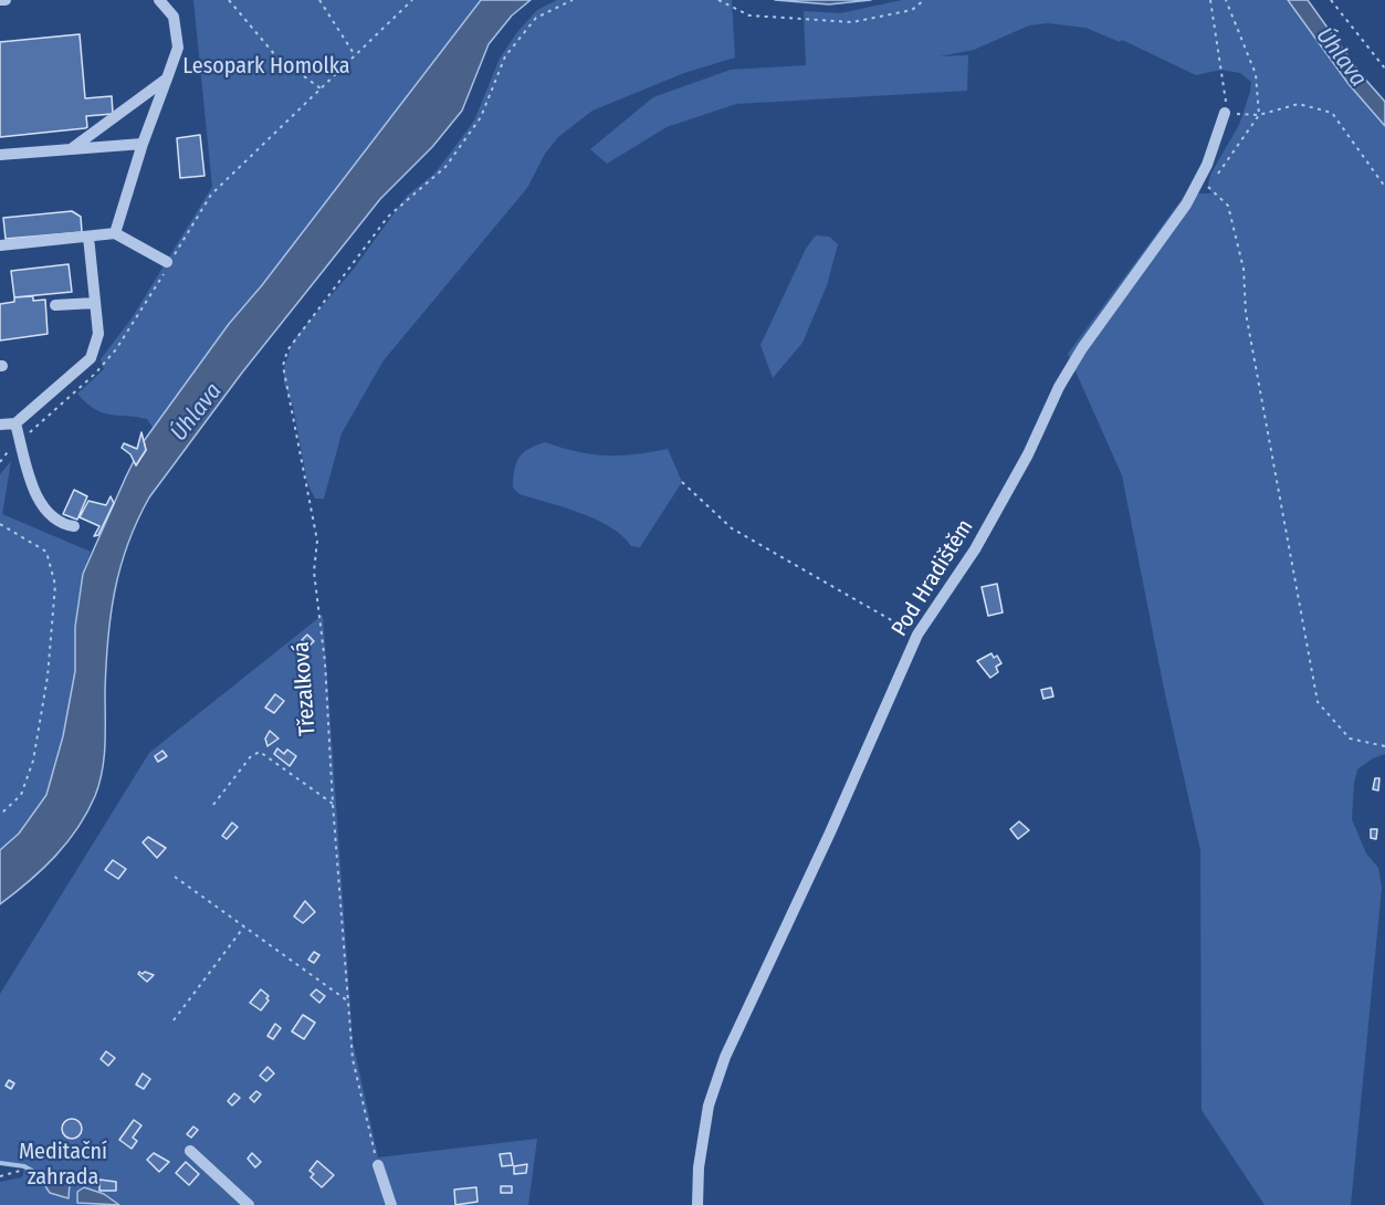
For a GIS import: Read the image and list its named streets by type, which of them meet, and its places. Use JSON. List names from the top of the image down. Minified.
{"streets":{"street":["Pod Hradištěm"],"path":["Třezalková"]},"water":["Úhlava"],"parks":["Lesopark Homolka","Meditační zahrada"]}
